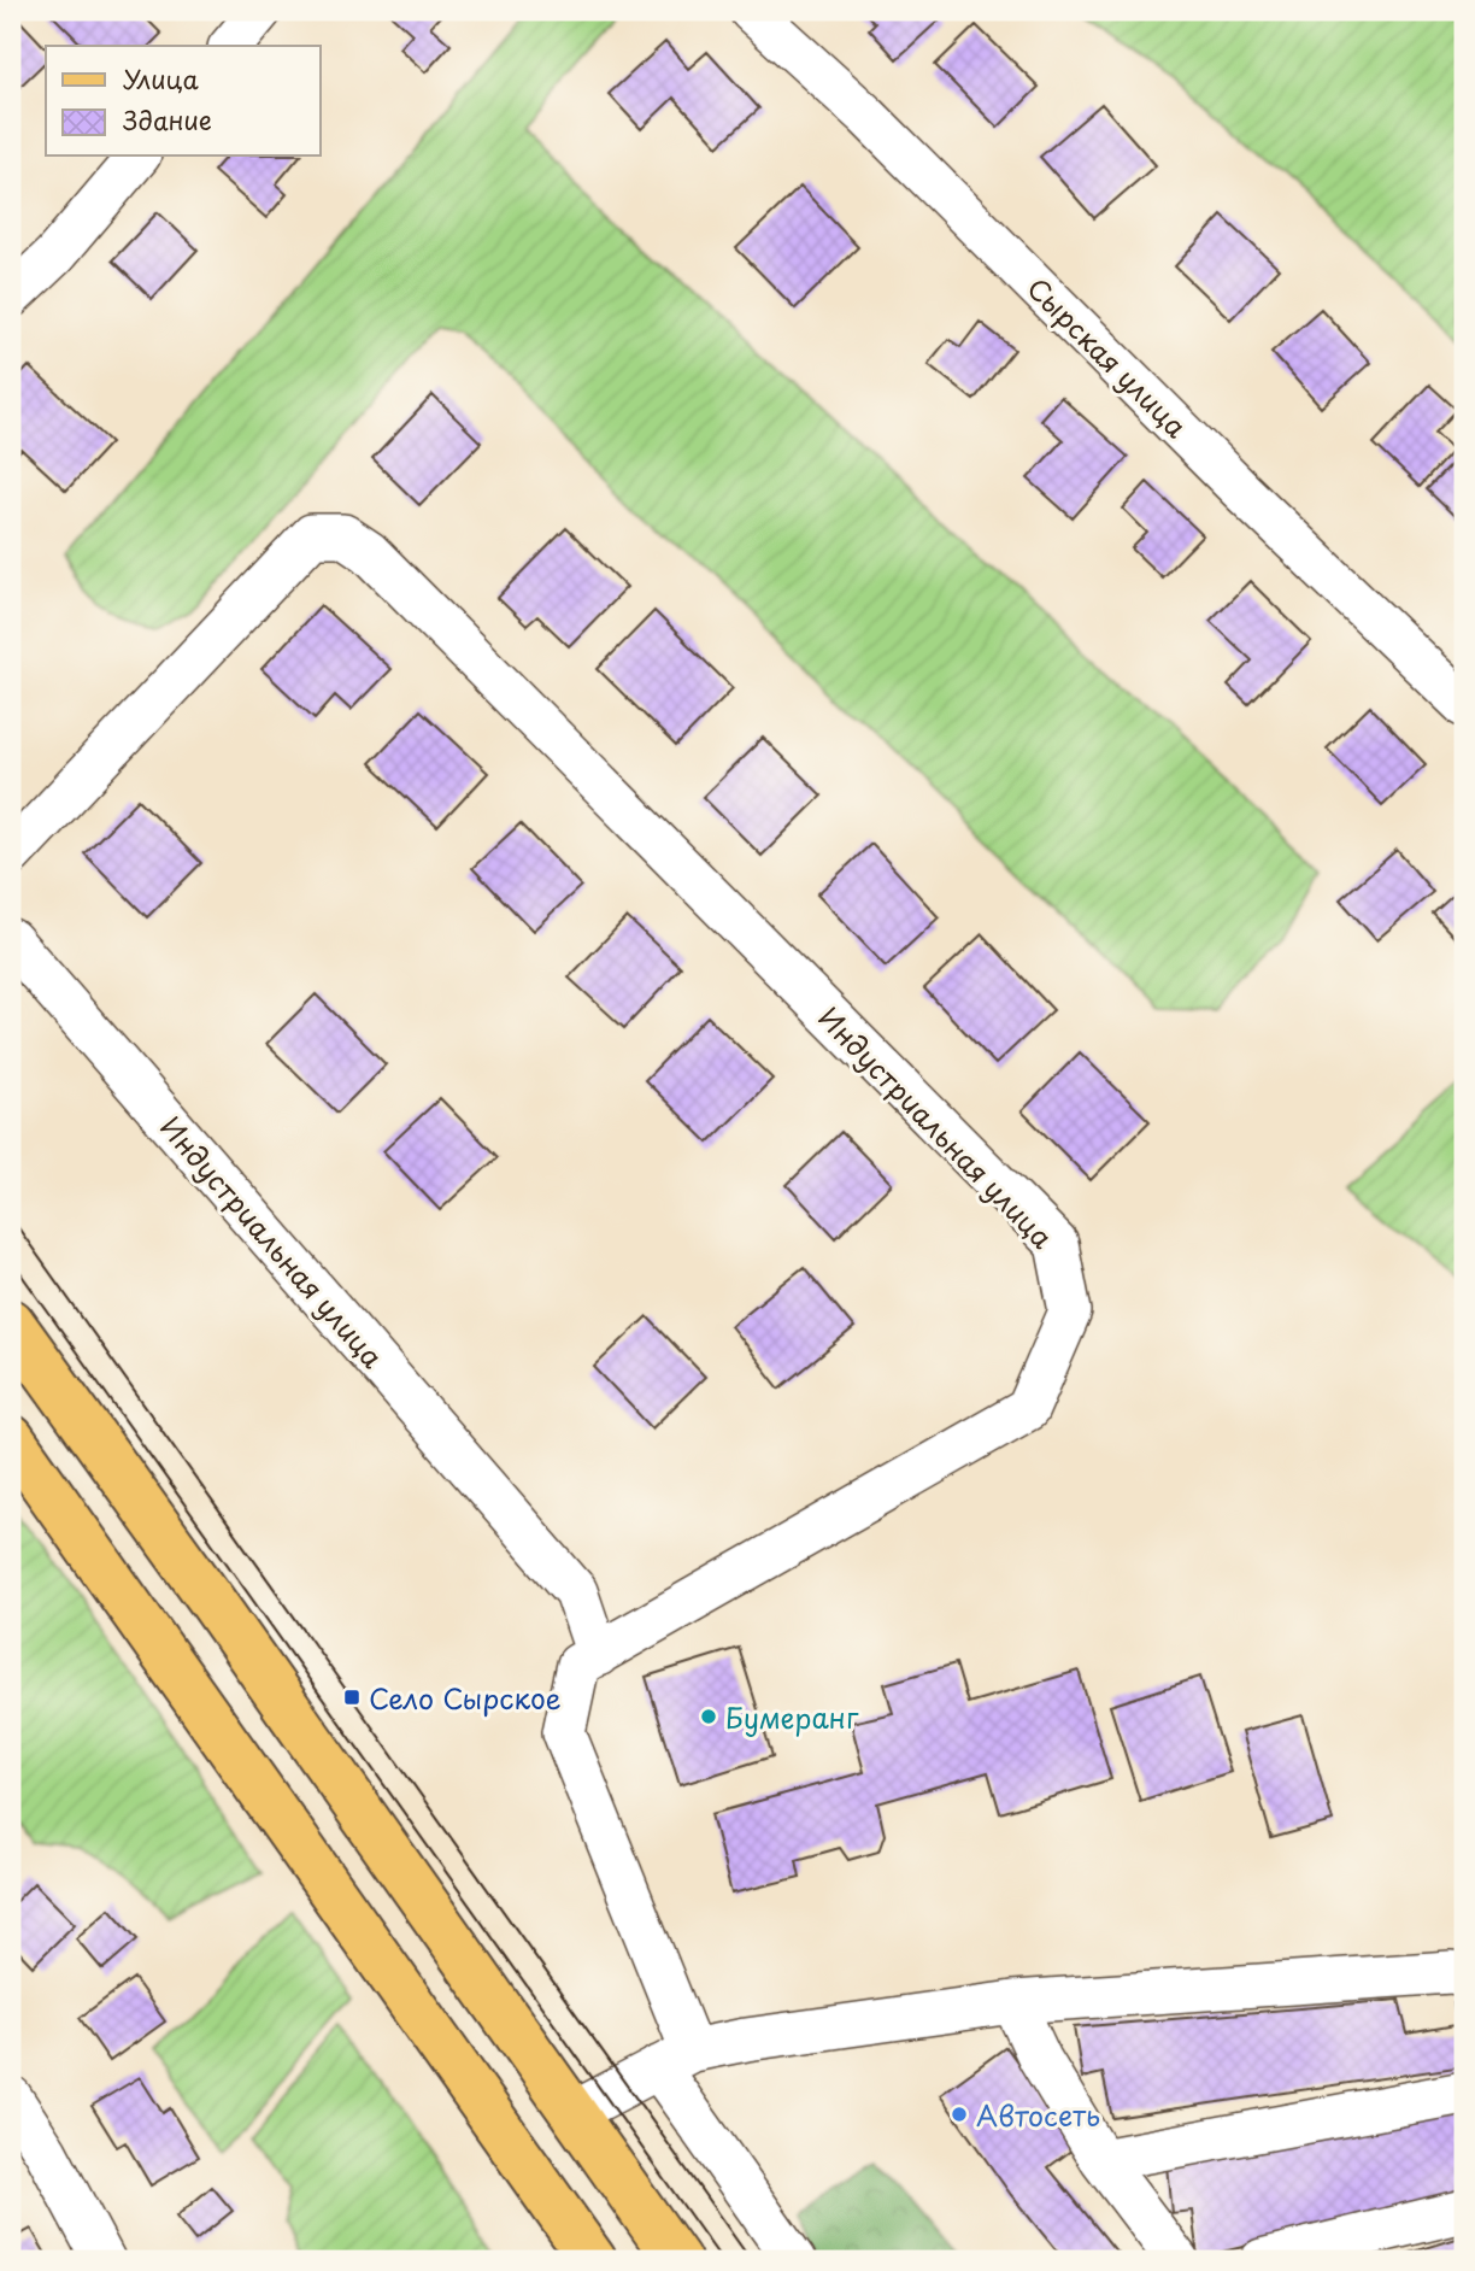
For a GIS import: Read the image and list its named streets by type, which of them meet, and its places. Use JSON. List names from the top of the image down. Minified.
{"streets":{"street":["Сырская улица","Индустриальная улица"]},"places":{"transit":["Село Сырское"],"other":["Бумеранг","Автосеть"]},"legend":["Улица","Здание"]}
